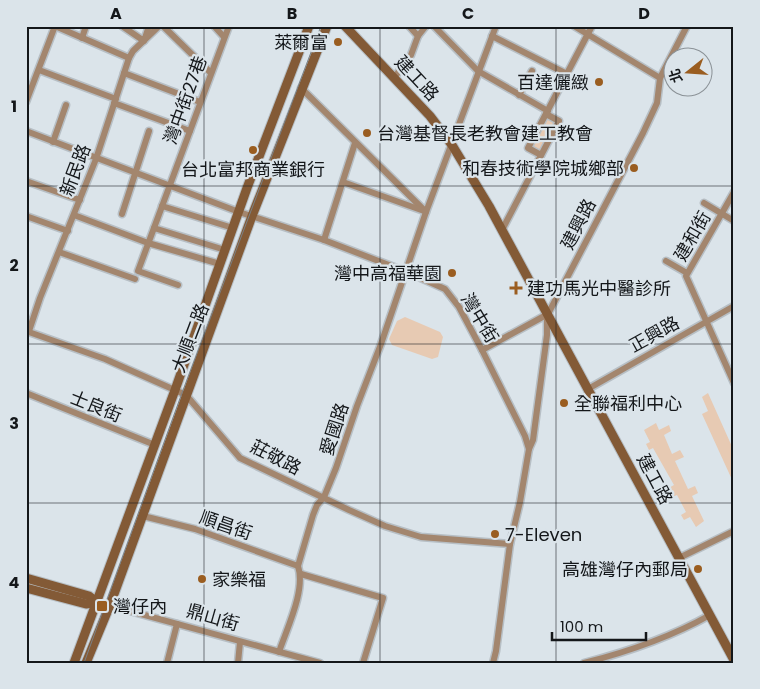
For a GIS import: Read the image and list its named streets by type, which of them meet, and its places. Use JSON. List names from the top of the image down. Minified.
{"streets":{"street":["建工路","灣中街27巷","新民路","建興路","建和街","灣中街","正興路","大順二路","士良街","愛國路","莊敬路","順昌街","鼎山街"]},"crossings":[["建工路","建興路"],["建工路","正興路"],["建工路","愛國路"],["灣中街27巷","灣中街"],["新民路","灣中街"],["新民路","莊敬路"],["建和街","正興路"],["灣中街","大順二路"],["灣中街","愛國路"],["大順二路","士良街"],["大順二路","莊敬路"],["大順二路","順昌街"],["大順二路","鼎山街"],["愛國路","莊敬路"],["愛國路","順昌街"]],"places":{"other":["萊爾富","百達儷緻","台灣基督長老教會建工教會","台北富邦商業銀行","和春技術學院城鄉部","灣中高福華園","全聯福利中心","7-Eleven","高雄灣仔內郵局","家樂福"],"health":["建功馬光中醫診所"],"transit":["灣仔內"]},"scale_bar":"100 m","north":"left","grid":{"columns":["A","B","C","D"],"rows":["1","2","3","4"]}}
